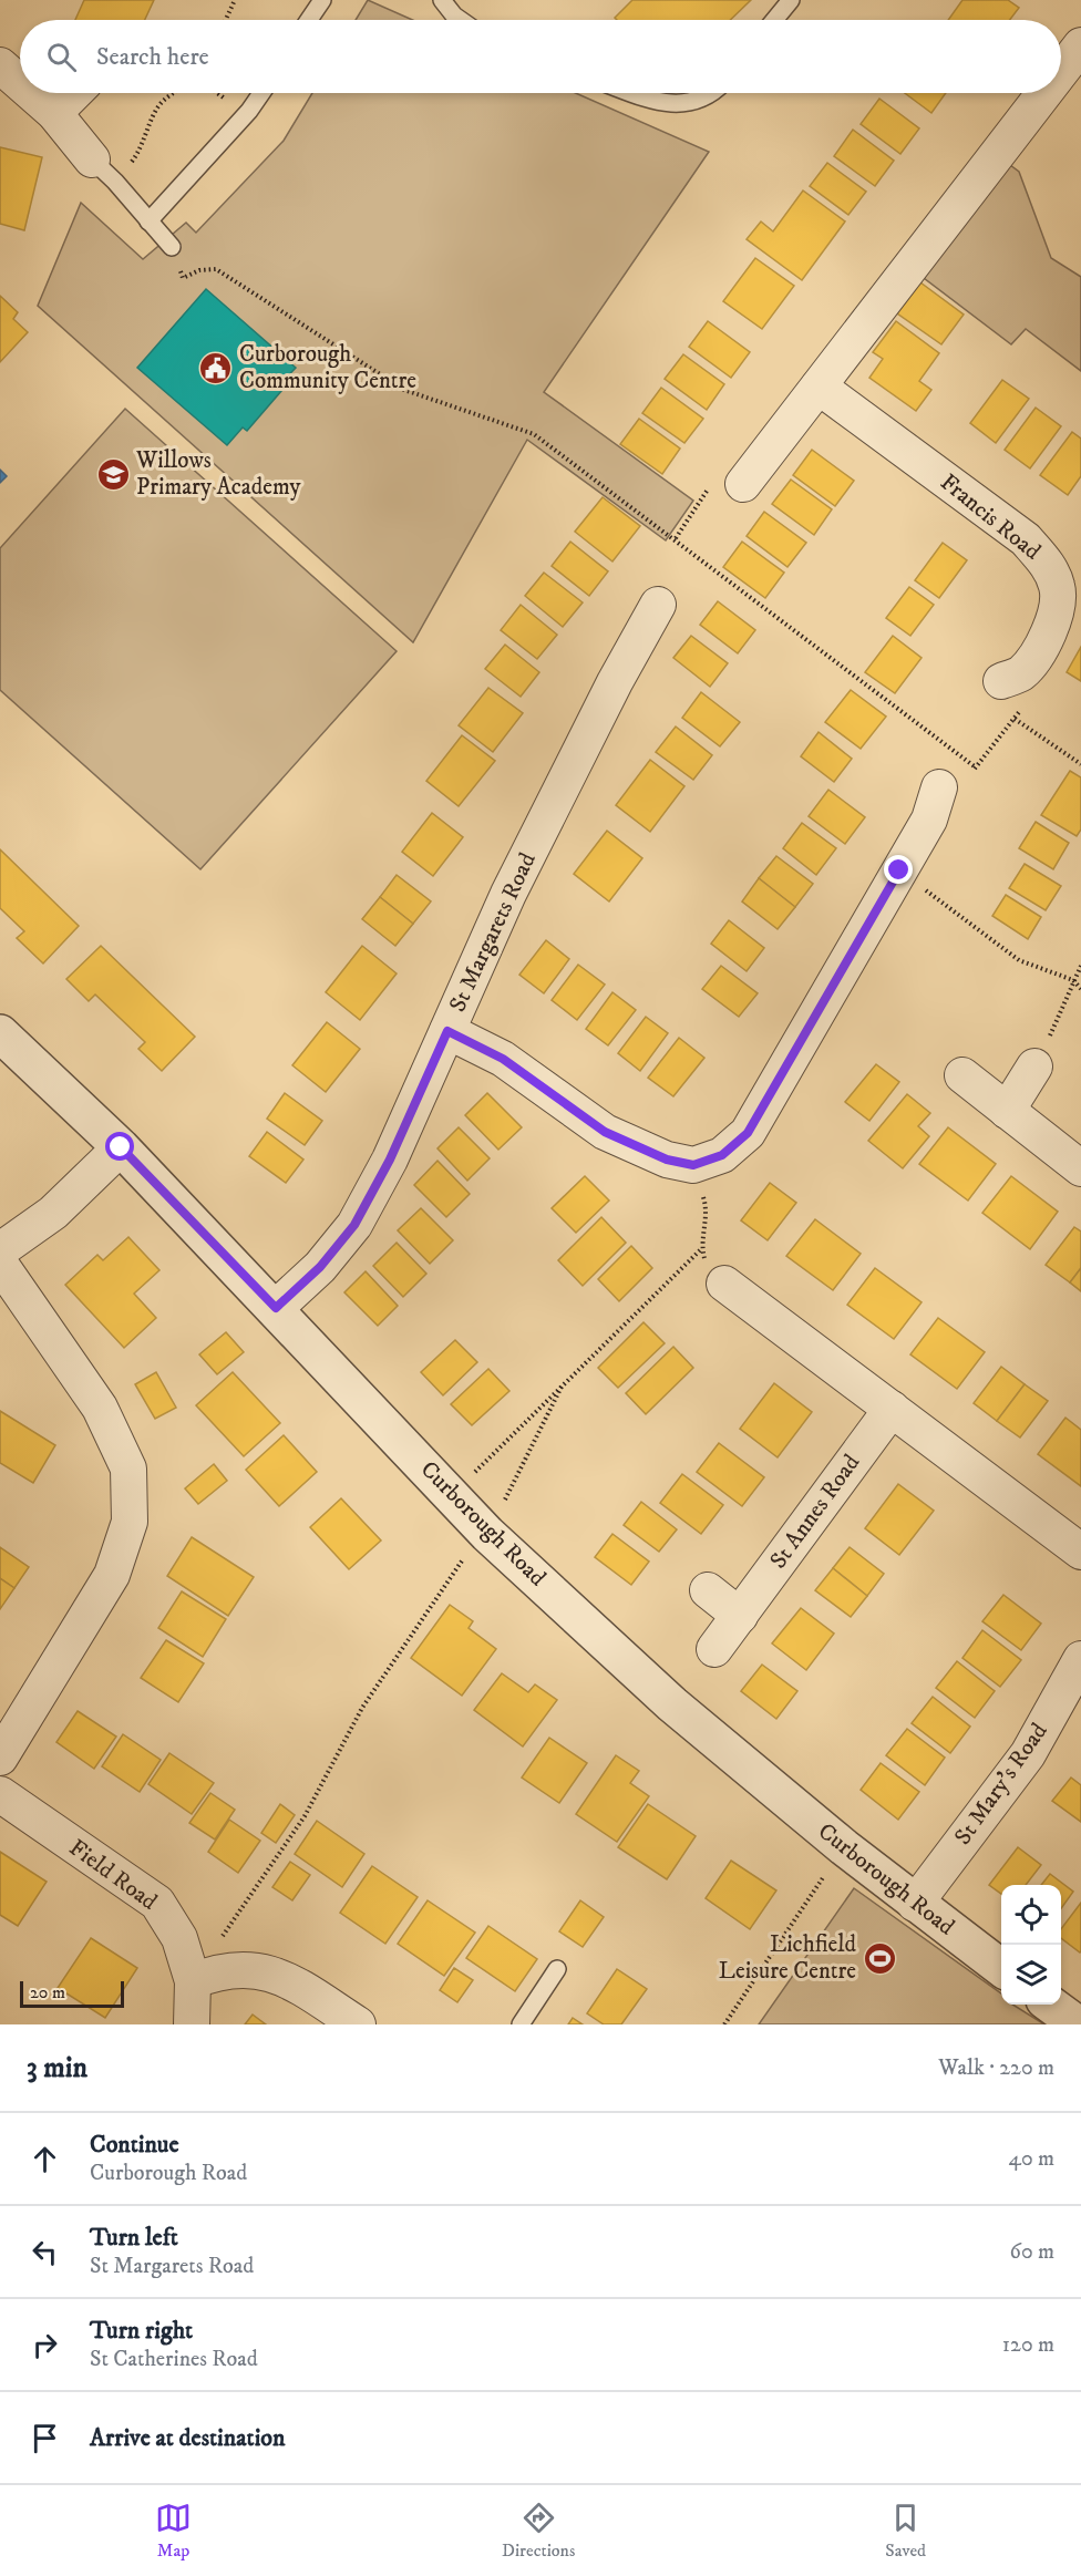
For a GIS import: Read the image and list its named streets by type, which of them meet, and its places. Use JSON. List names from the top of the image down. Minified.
{"streets":{"street":["Francis Road","St Margarets Road","St Annes Road","Curborough Road","St Mary's Road","Field Road"]},"crossings":[["St Margarets Road","Curborough Road"],["Curborough Road","St Mary's Road"]],"places":{"public building":["Curborough Community Centre"],"school or university":["Willows Primary Academy"],"sports":["Lichfield Leisure Centre"]},"scale_bar":"20 m","page":{"search":"Search here","scale":"20 m","heading":["3 min","Walk · 220 m"],"list":[["Continue","Curborough Road","40 m"],["Turn left","St Margarets Road","60 m"],["Turn right","St Catherines Road","120 m"],"Arrive at destination"],"nav":["Map","Directions","Saved"]}}
